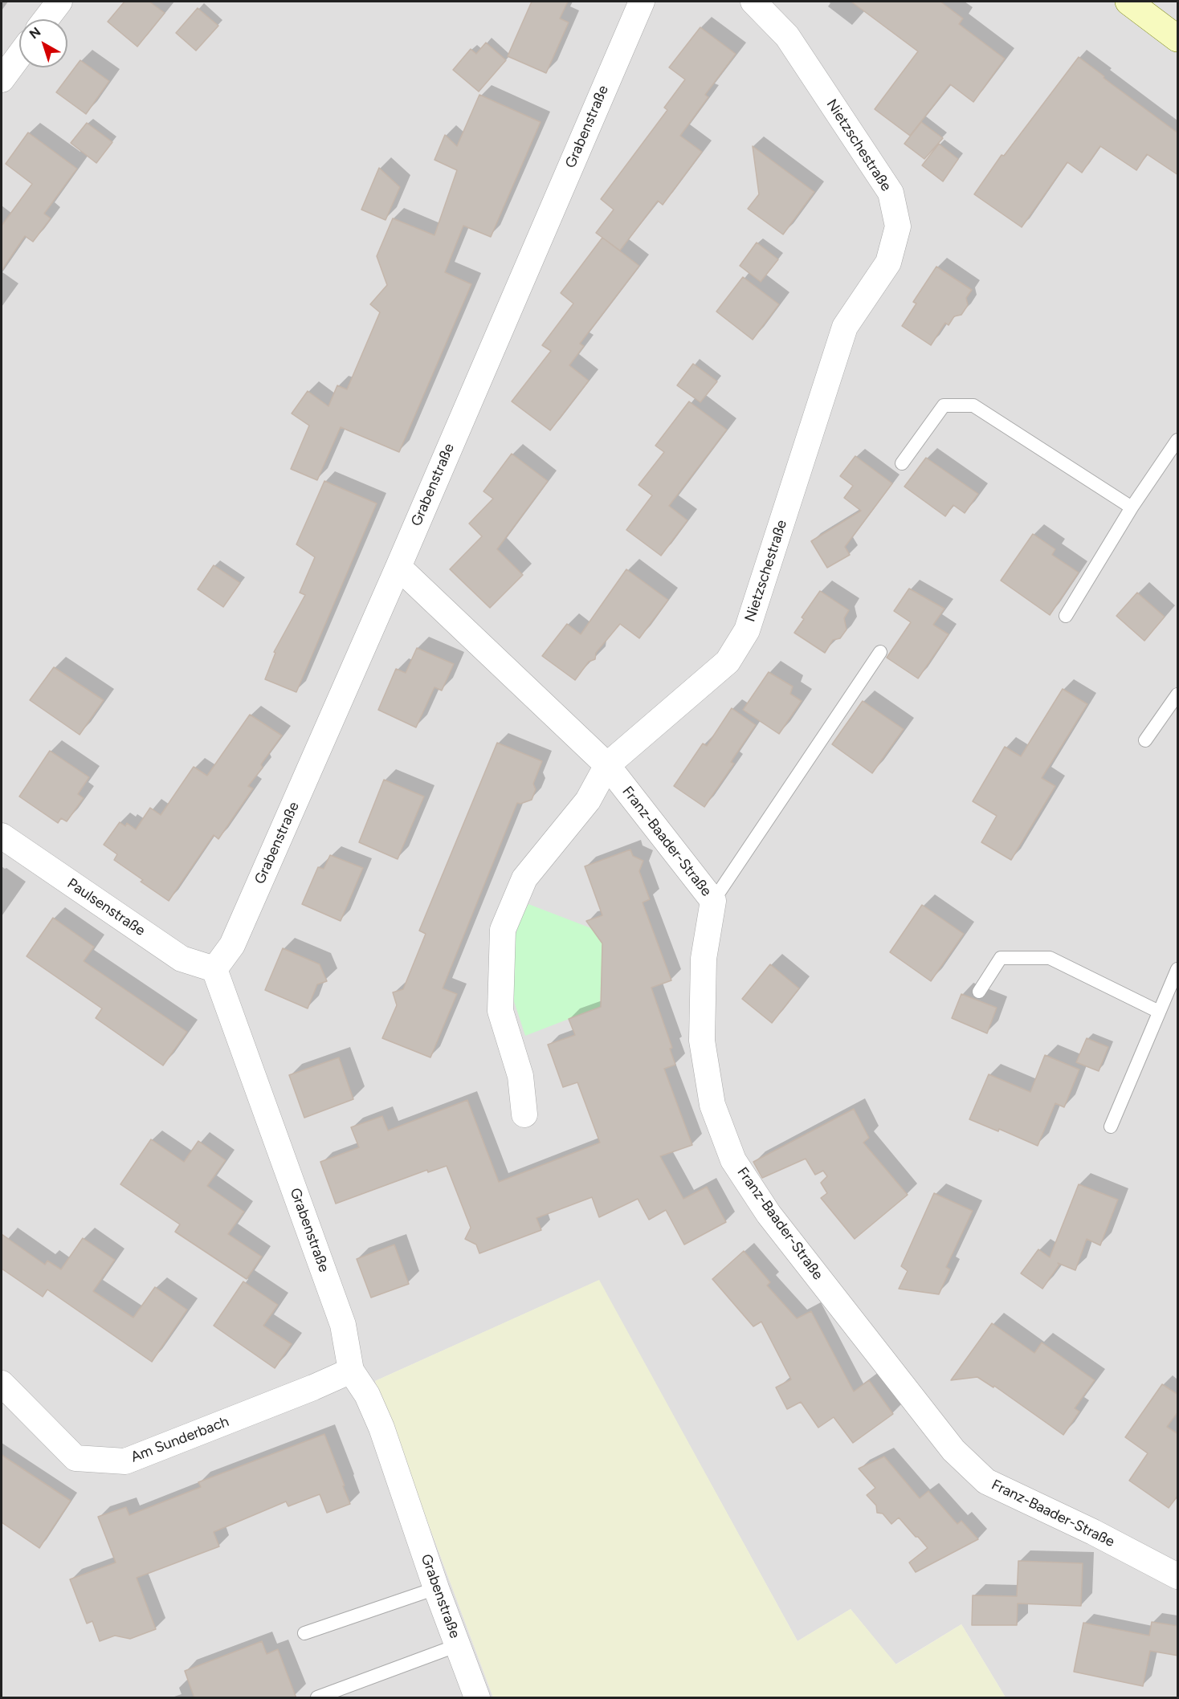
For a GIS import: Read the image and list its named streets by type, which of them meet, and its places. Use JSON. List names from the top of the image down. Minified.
{"streets":{"street":["Grabenstraße","Nietzschestraße","Franz-Baader-Straße","Paulsenstraße","Am Sunderbach"]},"crossings":[["Grabenstraße","Franz-Baader-Straße"],["Grabenstraße","Paulsenstraße"],["Grabenstraße","Am Sunderbach"],["Nietzschestraße","Franz-Baader-Straße"]],"north":"top left"}
